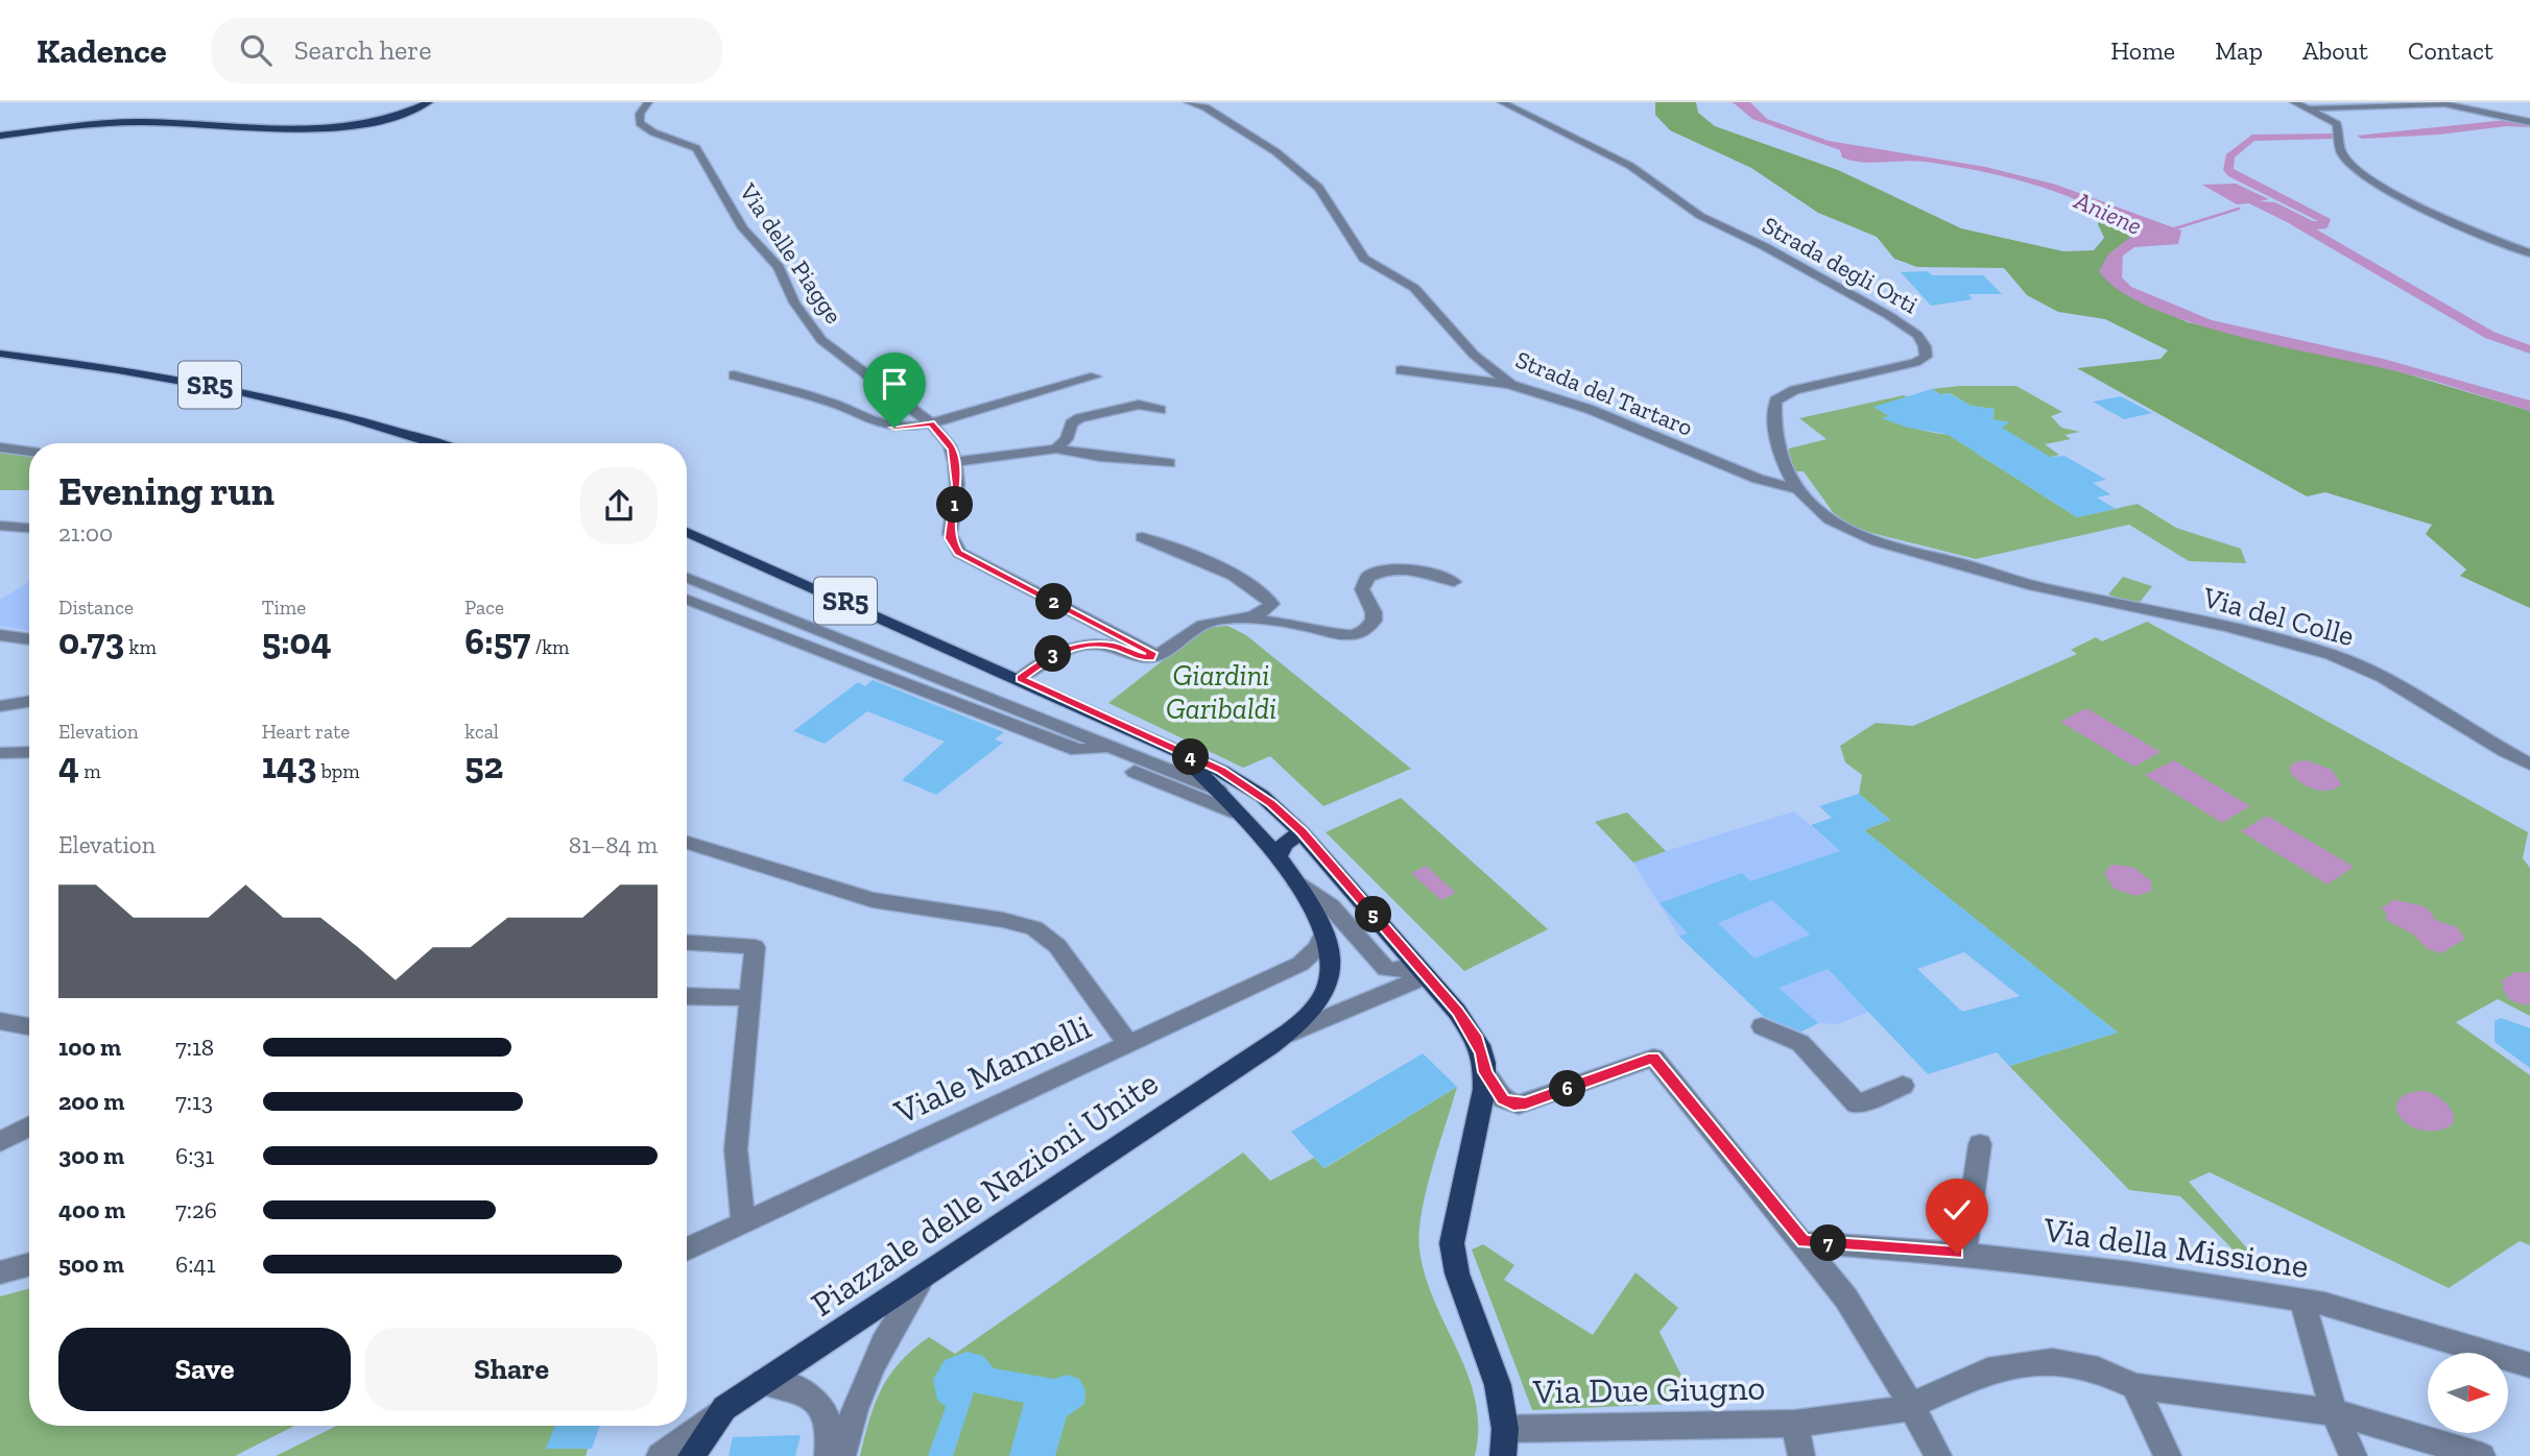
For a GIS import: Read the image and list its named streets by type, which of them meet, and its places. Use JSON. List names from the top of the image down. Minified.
{"streets":{"main road":["SR5","Piazzale delle Nazioni Unite"],"street":["Via delle Piagge","Strada degli Orti","Strada del Tartaro","Via del Colle","Viale Mannelli","Via della Missione","Via Due Giugno"]},"crossings":[["Strada degli Orti","Strada del Tartaro"],["Strada degli Orti","Via del Colle"]],"water":["Aniene"],"parks":["Giardini Garibaldi"],"north":"right","page":{"header":"Kadence","search":"Search here","nav":["Home","Map","About","Contact"],"heading":["Evening run","21:00"],"pins":["1","2","3","4","5","6","7"],"stats":[["Distance","0.73 km"],["Time","5:04"],["Pace","6:57 /km"],["Elevation","4 m"],["Heart rate","143 bpm"],["kcal","52"]],"chart":["Elevation","81–84 m"],"list":[{"name":"100 m","note":"7:18"},{"name":"200 m","note":"7:13"},{"name":"300 m","note":"6:31"},{"name":"400 m","note":"7:26"},{"name":"500 m","note":"6:41"}],"buttons":["Save","Share"]}}
